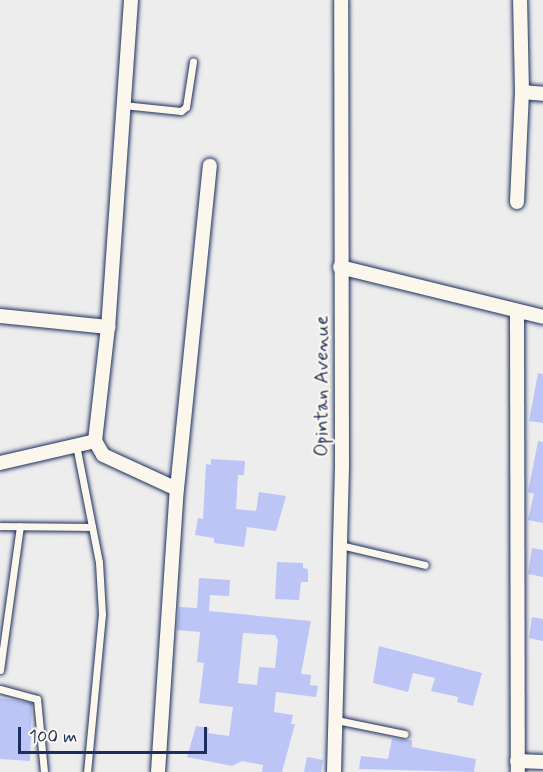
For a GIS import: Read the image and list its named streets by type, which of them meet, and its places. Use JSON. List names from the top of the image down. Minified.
{"streets":{"street":["Opintan Avenue"]},"scale_bar":"100 m"}
